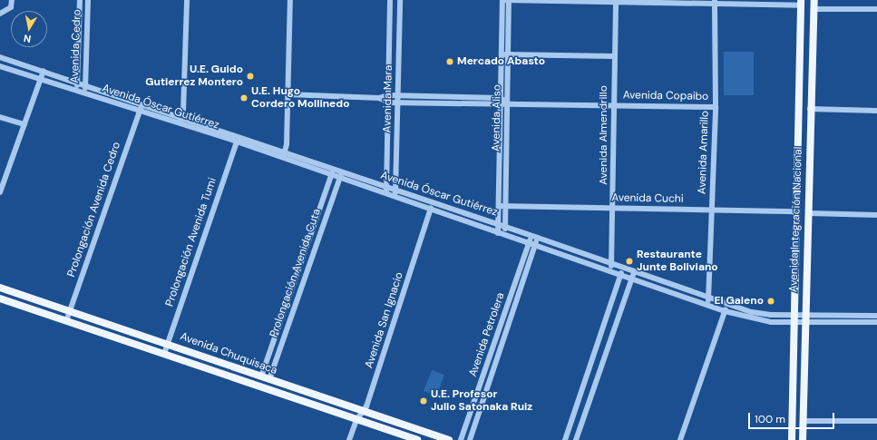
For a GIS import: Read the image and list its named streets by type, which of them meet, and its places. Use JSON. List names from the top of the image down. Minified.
{"streets":{"main road":["Avenida Integración Nacional","Avenida Chuquisaca"],"street":["Avenida Cedro","Avenida Copaibo","Avenida Mara","Avenida Óscar Gutiérrez","Avenida Aliso","Avenida Almendrillo","Avenida Amarillo","Avenida Cuchi","Prolongación Avenida Cedro","Prolongación Avenida Tumi","Prolongación Avenida Cuta","Avenida San Ignacio","Avenida Petrolera"]},"crossings":[["Avenida Cedro","Avenida Óscar Gutiérrez"],["Avenida Copaibo","Avenida Mara"],["Avenida Copaibo","Avenida Aliso"],["Avenida Copaibo","Avenida Almendrillo"],["Avenida Copaibo","Avenida Amarillo"],["Avenida Mara","Avenida Óscar Gutiérrez"],["Avenida Óscar Gutiérrez","Avenida Aliso"],["Avenida Óscar Gutiérrez","Avenida Almendrillo"],["Avenida Óscar Gutiérrez","Avenida Amarillo"],["Avenida Óscar Gutiérrez","Prolongación Avenida Cedro"],["Avenida Óscar Gutiérrez","Avenida Integración Nacional"],["Avenida Óscar Gutiérrez","Prolongación Avenida Tumi"],["Avenida Óscar Gutiérrez","Prolongación Avenida Cuta"],["Avenida Óscar Gutiérrez","Avenida San Ignacio"],["Avenida Óscar Gutiérrez","Avenida Petrolera"],["Avenida Aliso","Avenida Cuchi"],["Avenida Almendrillo","Avenida Cuchi"],["Avenida Amarillo","Avenida Cuchi"],["Avenida Cuchi","Avenida Integración Nacional"],["Prolongación Avenida Cedro","Avenida Chuquisaca"],["Prolongación Avenida Tumi","Avenida Chuquisaca"],["Prolongación Avenida Cuta","Avenida Chuquisaca"],["Avenida San Ignacio","Avenida Chuquisaca"]],"places":["Mercado Abasto","U.E. Guido Gutierrez Montero","U.E. Hugo Cordero Mollinedo","Restaurante Junte Boliviano","El Galeno","U.E. Profesor Julio Satonaka Ruiz"],"scale_bar":"100 m","north":"bottom"}
